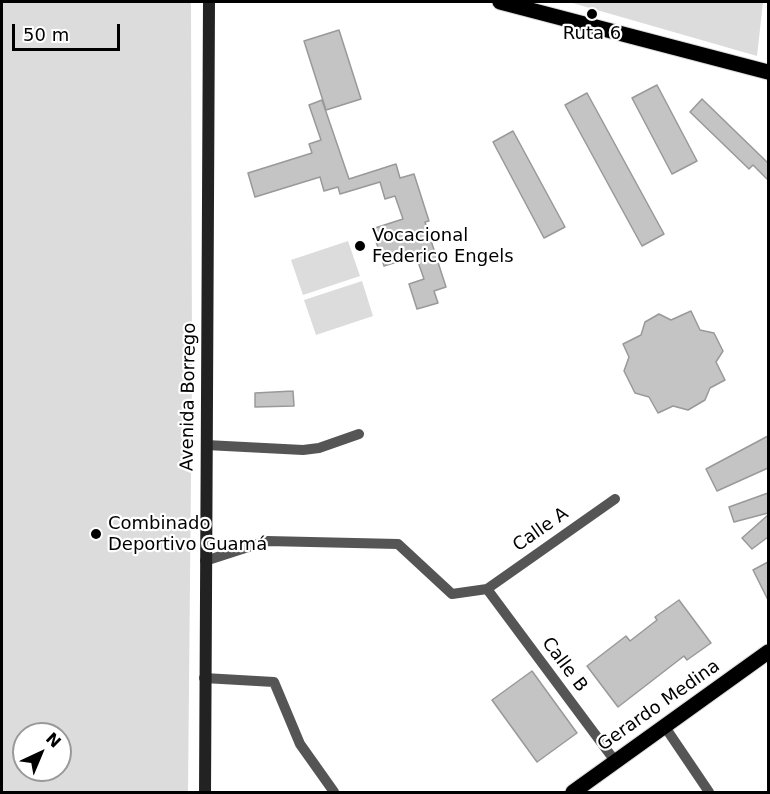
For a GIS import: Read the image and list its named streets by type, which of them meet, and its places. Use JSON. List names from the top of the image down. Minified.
{"streets":{"main road":["Avenida Borrego","Gerardo Medina"],"street":["Calle A","Calle B"]},"crossings":[["Calle A","Calle B"],["Calle B","Gerardo Medina"]],"places":["Ruta 6","Vocacional Federico Engels","Combinado Deportivo Guamá"],"scale_bar":"50 m","north":"top right"}
